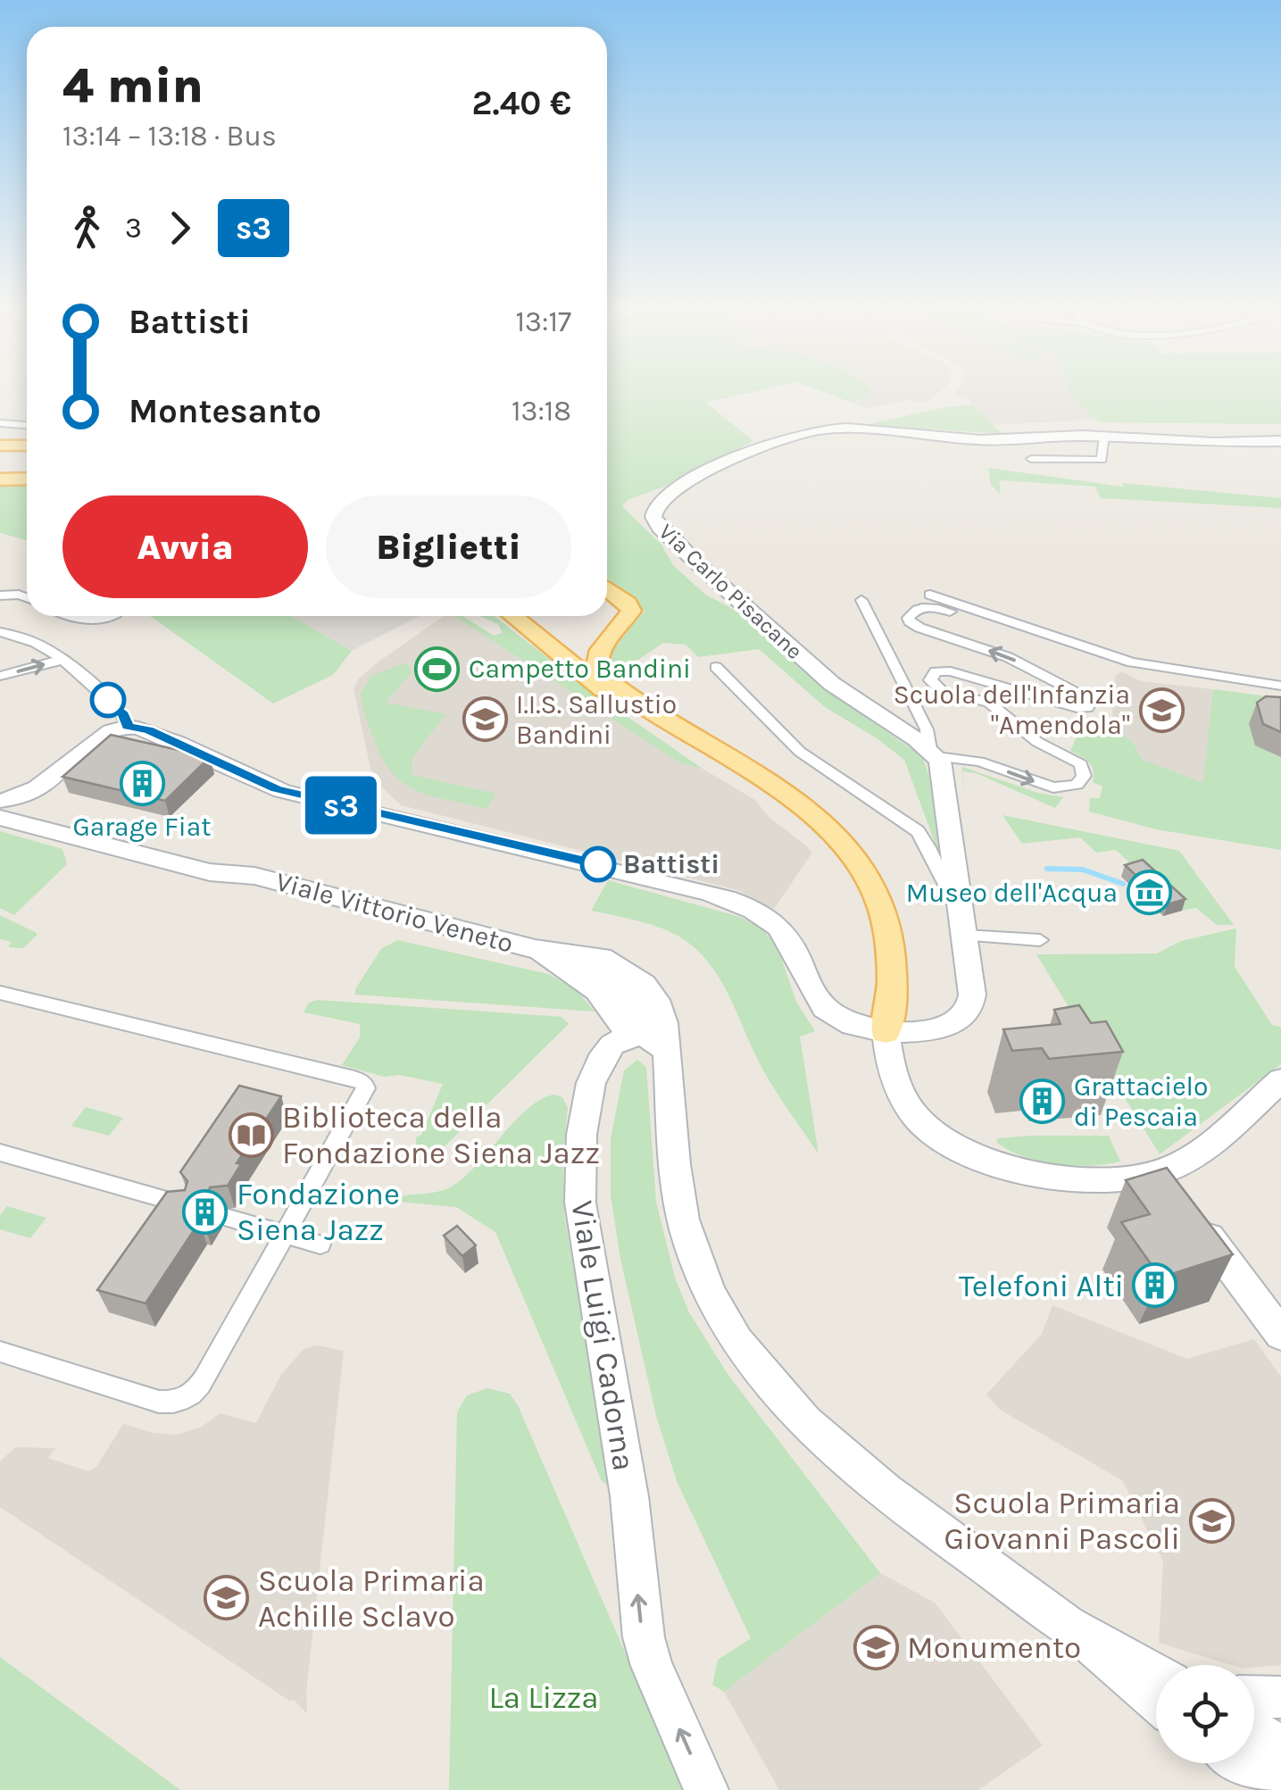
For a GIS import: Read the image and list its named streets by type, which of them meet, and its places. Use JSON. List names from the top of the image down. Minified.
{"streets":{"street":["Via Carlo Pisacane","Viale Vittorio Veneto","Viale Luigi Cadorna"]},"crossings":[["Viale Vittorio Veneto","Viale Luigi Cadorna"]],"one_way":["Viale Luigi Cadorna"],"parks":["La Lizza"],"places":{"sports":["Campetto Bandini"],"school or university":["Scuola dell'Infanzia \"Amendola\"","I.I.S. Sallustio Bandini","Scuola Primaria Giovanni Pascoli","Scuola Primaria Achille Sclavo","Monumento"],"building":["Garage Fiat","Grattacielo di Pescaia","Fondazione Siena Jazz","Telefoni Alti"],"other":["Battisti"],"museum":["Museo dell'Acqua"],"library":["Biblioteca della Fondazione Siena Jazz"]},"lines":["bus line s3"],"page":{"on_map":"s3","heading":["4 min","13:14 – 13:18 · Bus","2.40 €"],"legs":["3","s3"],"list":[{"name":"Battisti","value":"13:17"},{"name":"Montesanto","value":"13:18"}],"buttons":["Avvia","Biglietti"]}}
